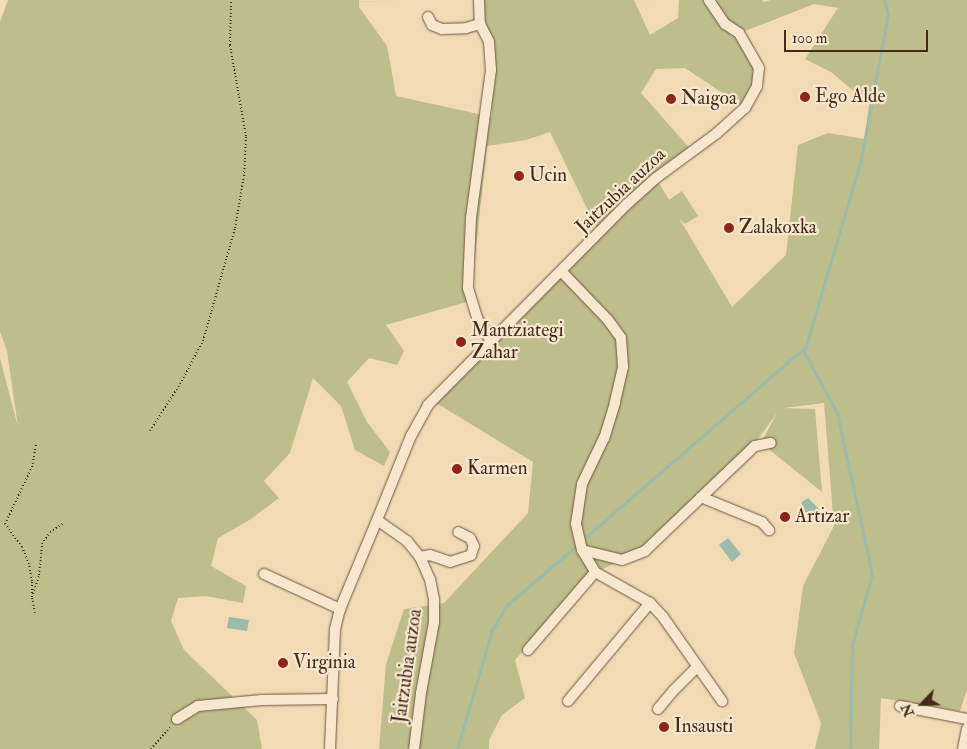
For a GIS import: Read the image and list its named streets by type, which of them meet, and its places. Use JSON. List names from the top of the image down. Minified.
{"streets":{"street":["Jaitzubia auzoa"]},"places":["Ego Alde","Naigoa","Ucin","Zalakoxka","Mantziategi Zahar","Karmen","Artizar","Virginia","Insausti"],"scale_bar":"100 m","north":"bottom left"}
